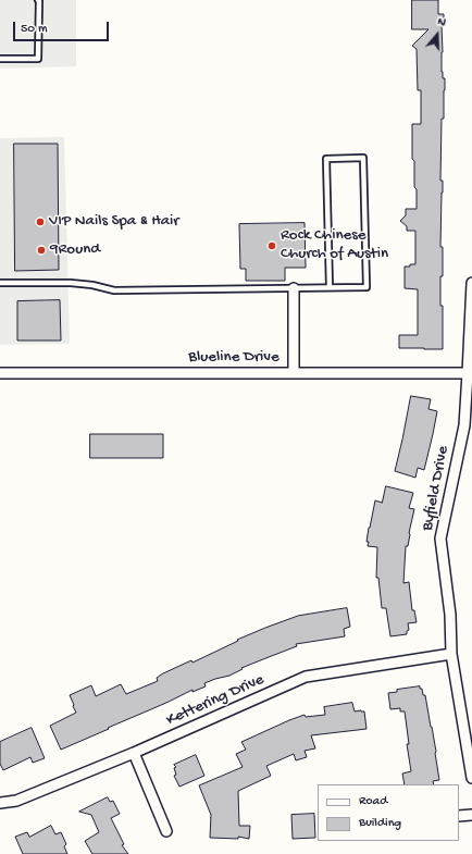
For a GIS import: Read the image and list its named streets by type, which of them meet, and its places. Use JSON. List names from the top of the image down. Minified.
{"streets":{"street":["Blueline Drive","Byfield Drive","Kettering Drive"]},"crossings":[["Blueline Drive","Byfield Drive"],["Byfield Drive","Kettering Drive"]],"places":["VIP Nails Spa & Hair","Rock Chinese Church of Austin","9Round"],"legend":["Road","Building"],"scale_bar":"50 m","north":"top"}
